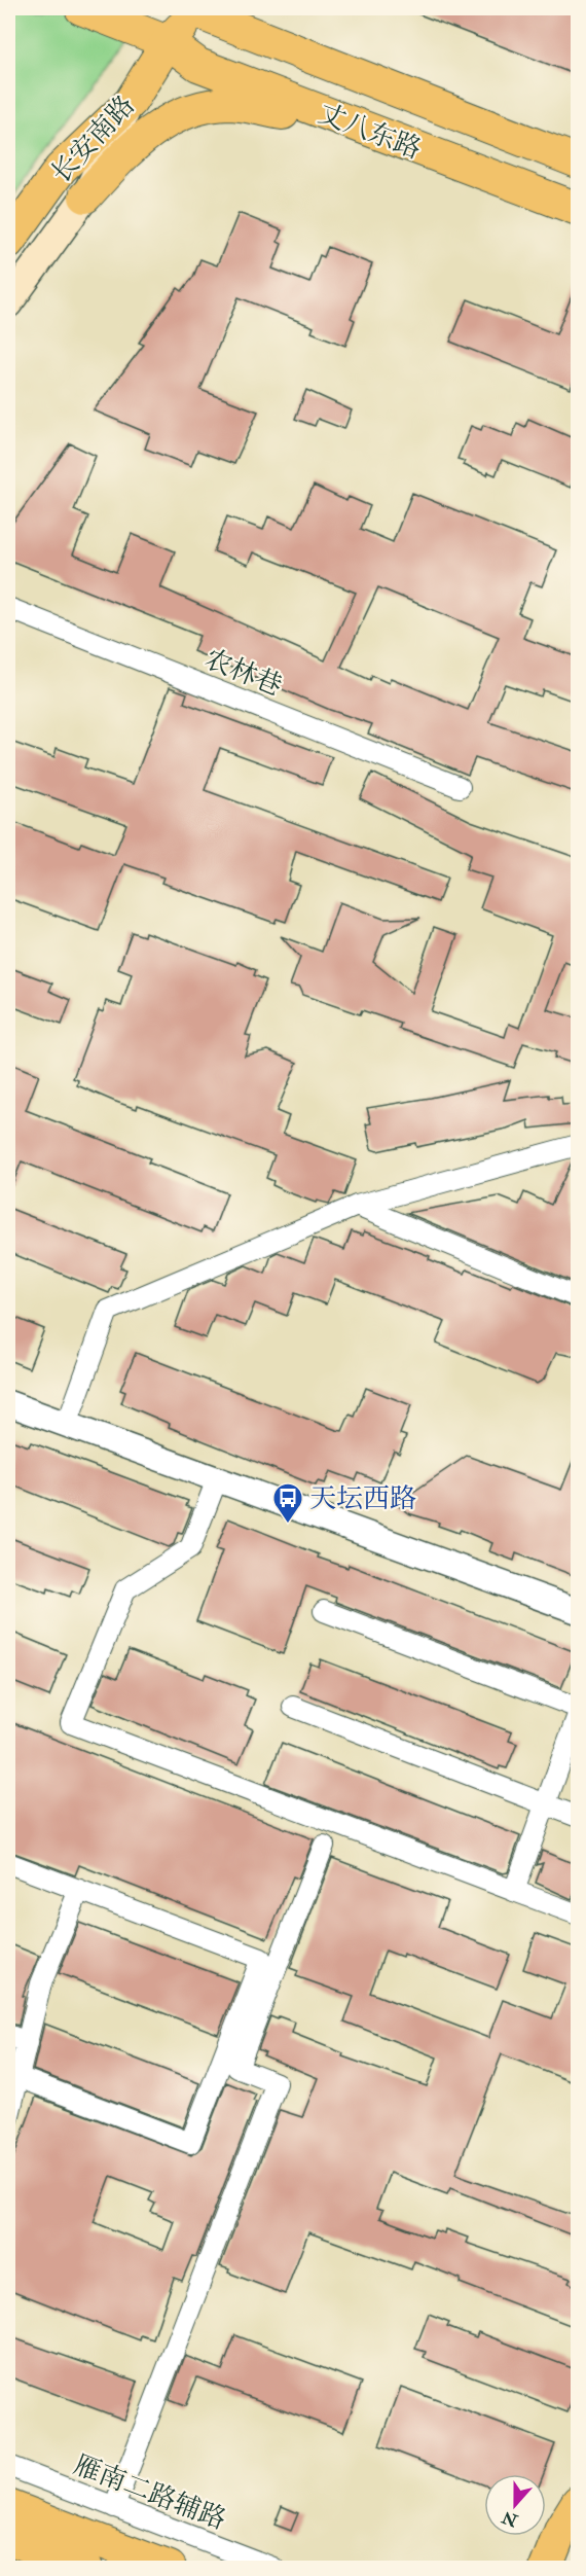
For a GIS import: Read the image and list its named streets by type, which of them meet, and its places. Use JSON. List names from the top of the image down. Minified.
{"streets":{"main road":["丈八东路","长安南路"],"street":["农林巷","雁南二路辅路"]},"crossings":[["丈八东路","长安南路"]],"places":{"bus stop":["天坛西路"]},"north":"bottom"}
